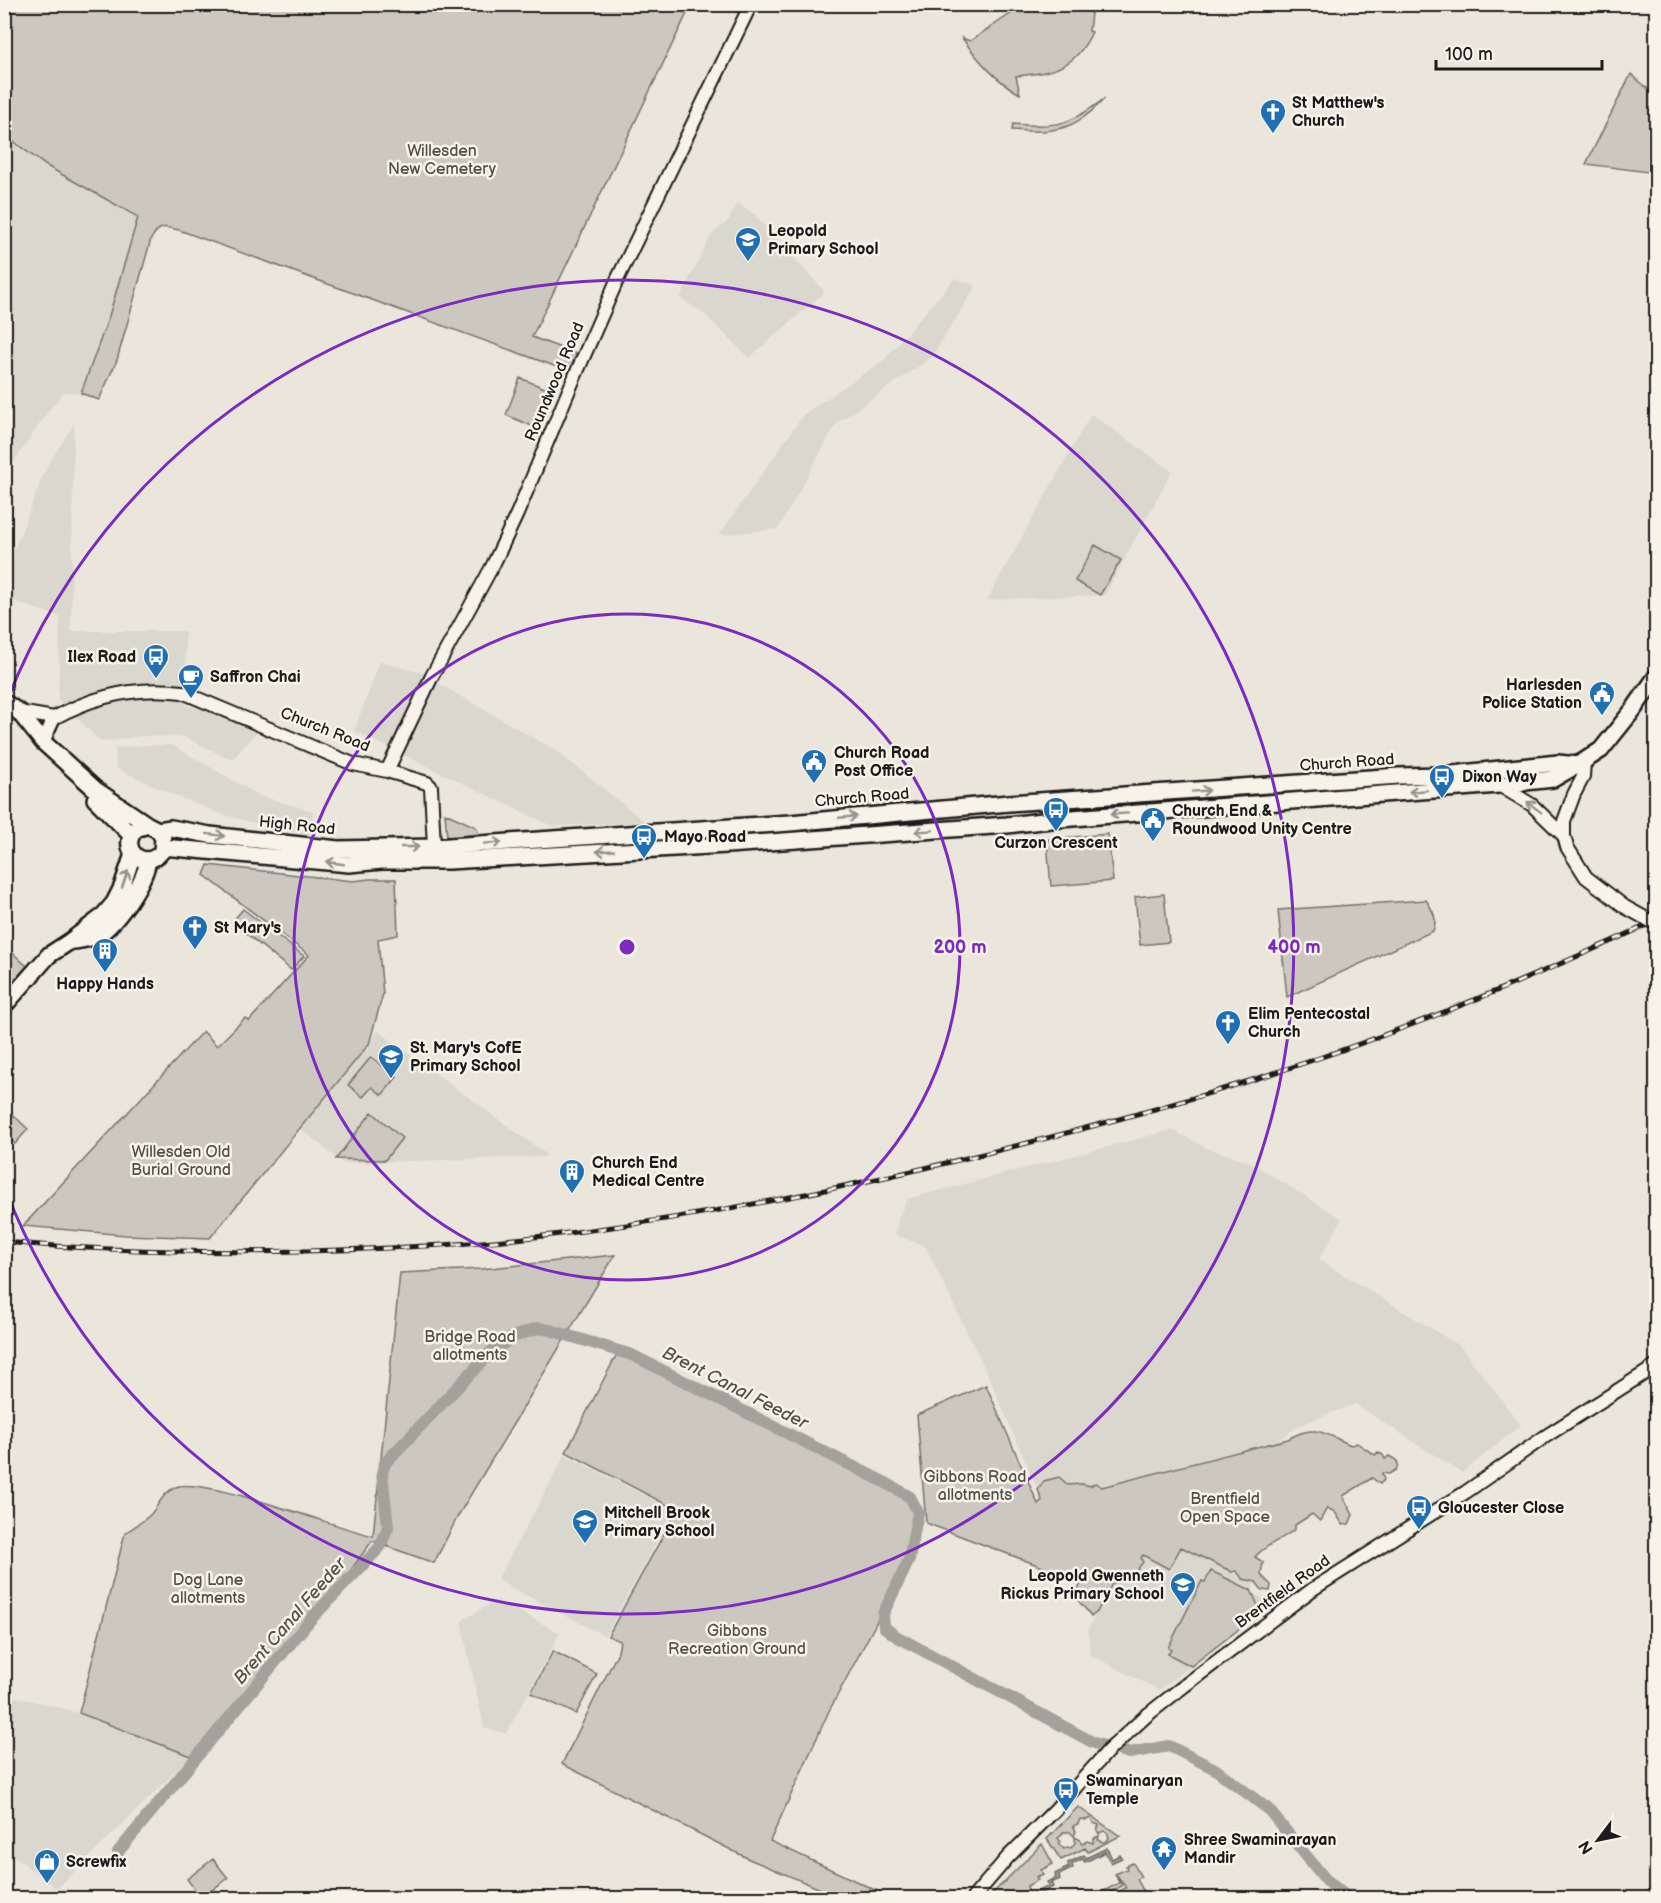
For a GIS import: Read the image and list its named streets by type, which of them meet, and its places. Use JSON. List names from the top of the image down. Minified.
{"streets":{"main road":["Church Road","High Road"],"street":["Roundwood Road","Brentfield Road"]},"crossings":[["Roundwood Road","Church Road"],["Church Road","High Road"]],"water":["Brent Canal Feeder"],"parks":["Willesden New Cemetery","Willesden Old Burial Ground","Bridge Road allotments","Gibbons Road allotments","Brentfield Open Space","Dog Lane allotments","Gibbons Recreation Ground"],"places":{"church":["St Matthew's Church","St Mary's","Elim Pentecostal Church"],"school or university":["Leopold Primary School","St. Mary's CofE Primary School","Mitchell Brook Primary School","Leopold Gwenneth Rickus Primary School"],"bus stop":["Ilex Road","Dixon Way","Curzon Crescent","Mayo Road","Gloucester Close","Swaminaryan Temple"],"cafe":["Saffron Chai"],"public building":["Harlesden Police Station","Church Road Post Office","Church End & Roundwood Unity Centre"],"building":["Happy Hands","Church End Medical Centre"],"temple":["Shree Swaminarayan Mandir"],"shop":["Screwfix"]},"scale_bar":"100 m","north":"bottom left","rings":["200 m","400 m"]}
